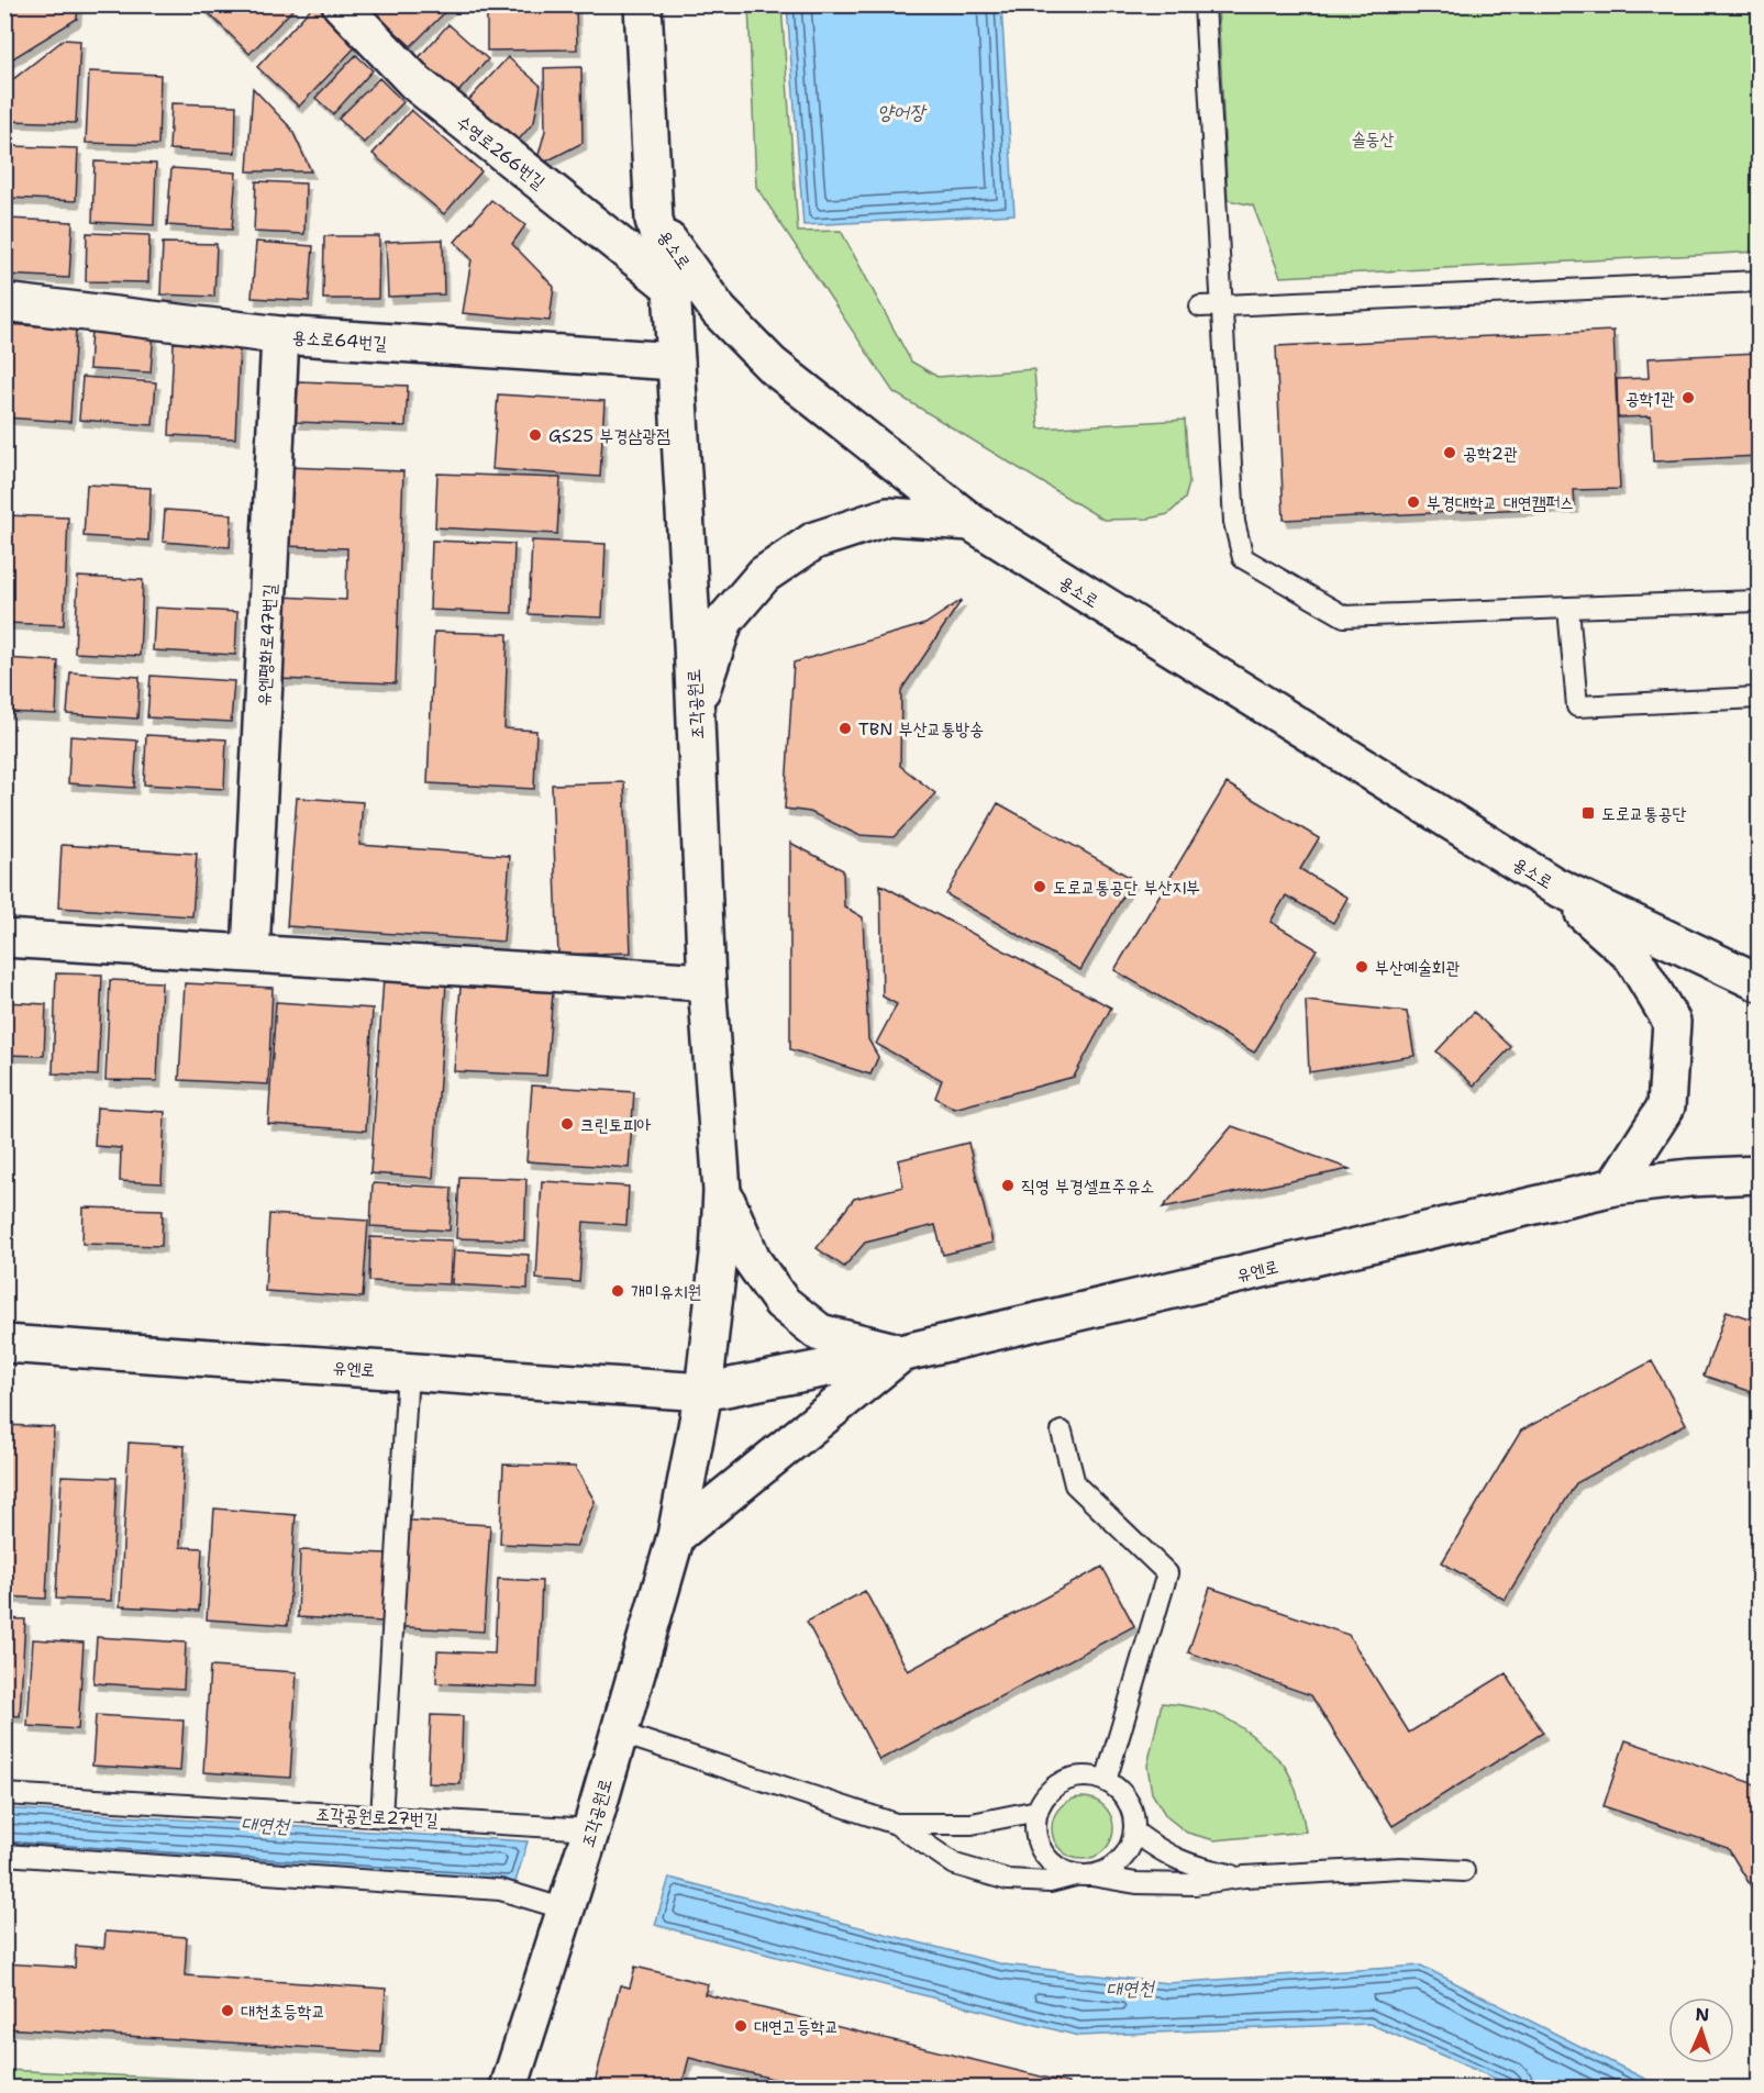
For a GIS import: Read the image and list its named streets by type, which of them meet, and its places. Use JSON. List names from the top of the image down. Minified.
{"streets":{"main road":["수영로266번길","용소로","용소로64번길","유엔평화로47번길","조각공원로","유엔로"],"lane":["조각공원로27번길"]},"crossings":[["수영로266번길","조각공원로"],["용소로","조각공원로"],["용소로64번길","유엔평화로47번길"],["용소로64번길","조각공원로"],["조각공원로","유엔로"],["조각공원로","조각공원로27번길"]],"water":["양어장","대연천"],"parks":["솔동산"],"places":{"other":["공학1관","GS25 부경삼광점","공학2관","부경대학교 대연캠퍼스","TBN 부산교통방송","도로교통공단 부산지부","부산예술회관","크린토피아","직영 부경셀프주유소","개미유치원","대천초등학교","대연고등학교"],"transit":["도로교통공단"]},"north":"top"}
